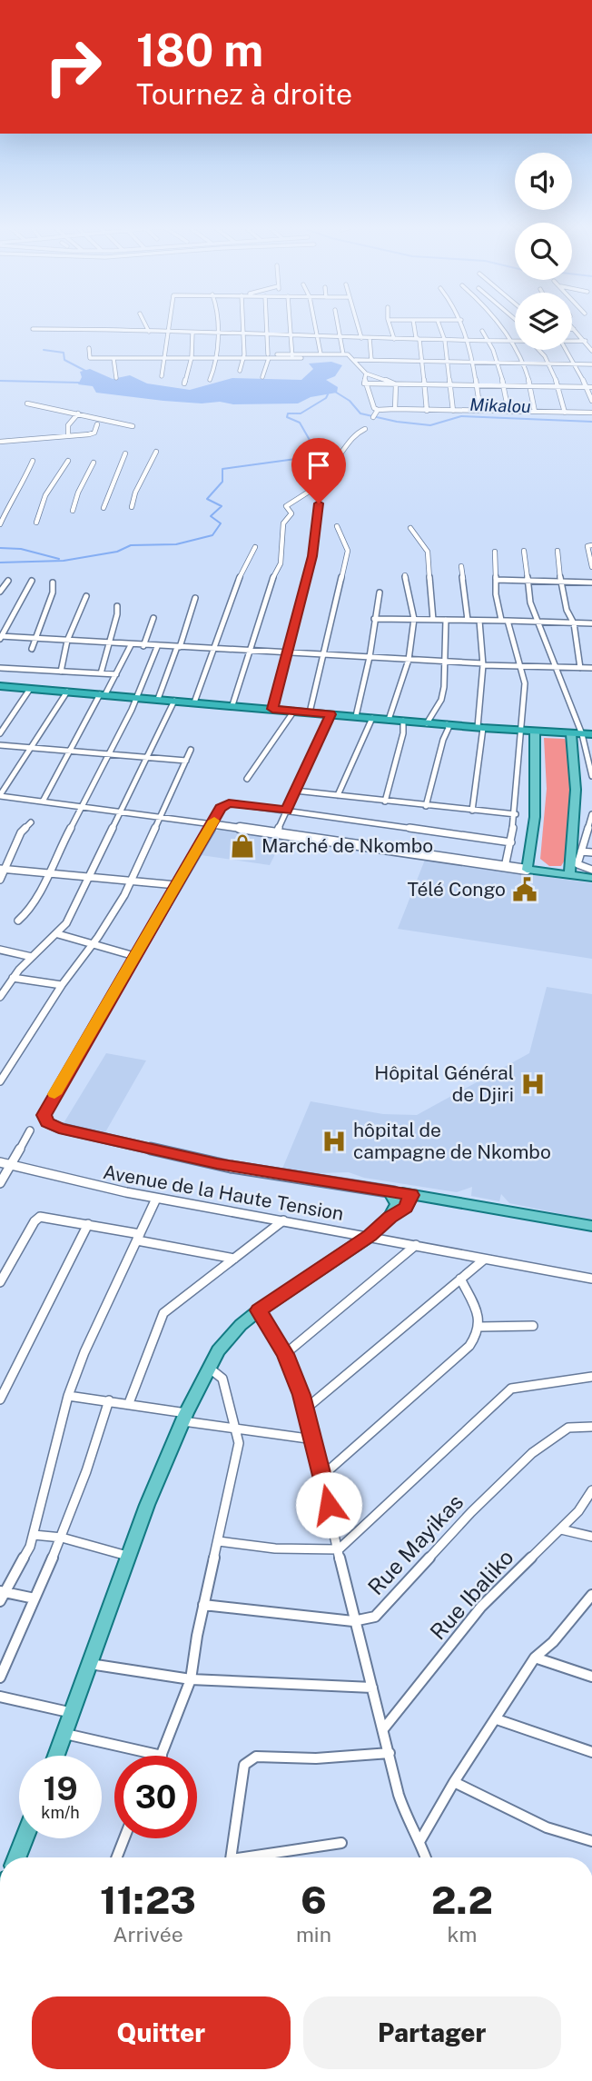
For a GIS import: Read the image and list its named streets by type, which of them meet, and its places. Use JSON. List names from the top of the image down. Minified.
{"streets":{"street":["Avenue de la Haute Tension","Rue Mayikas","Rue Ibaliko"]},"water":["Mikalou"],"places":{"shop":["Marché de Nkombo"],"public building":["Télé Congo"],"hospital":["Hôpital Général de Djiri","hôpital de campagne de Nkombo"]},"page":{"turn":["180 m","Tournez à droite"],"speed":"19 km/h","limit":"30","eta":["11:23","Arrivée","6","min","2.2","km"],"buttons":["Quitter","Partager"]}}
